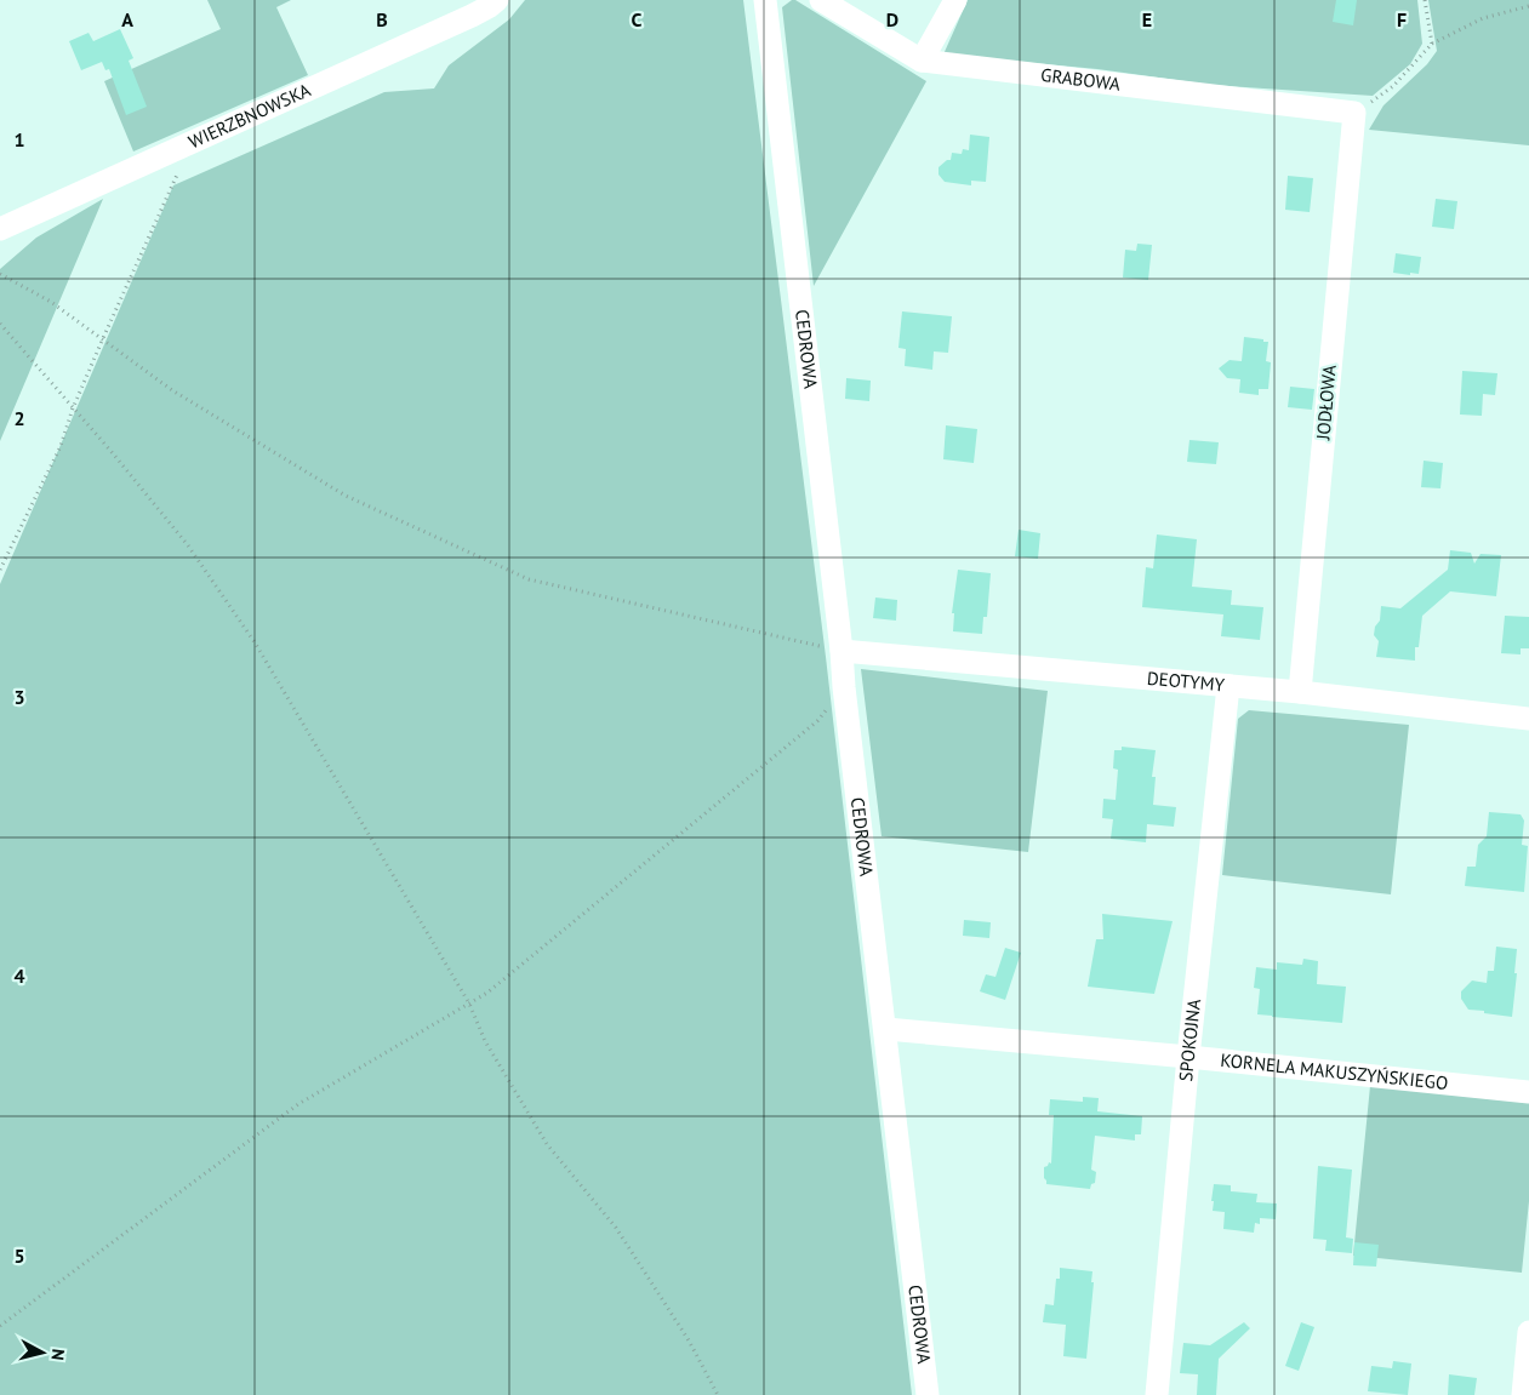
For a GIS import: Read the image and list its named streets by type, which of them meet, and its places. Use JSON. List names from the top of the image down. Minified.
{"streets":{"street":["GRABOWA","WIERZBNOWSKA","CEDROWA","JODŁOWA","DEOTYMY","SPOKOJNA","KORNELA MAKUSZYŃSKIEGO"]},"crossings":[["GRABOWA","JODŁOWA"],["CEDROWA","DEOTYMY"],["CEDROWA","KORNELA MAKUSZYŃSKIEGO"],["JODŁOWA","DEOTYMY"],["DEOTYMY","SPOKOJNA"],["SPOKOJNA","KORNELA MAKUSZYŃSKIEGO"]],"north":"right","grid":{"columns":["A","B","C","D","E","F"],"rows":["1","2","3","4","5"]}}
